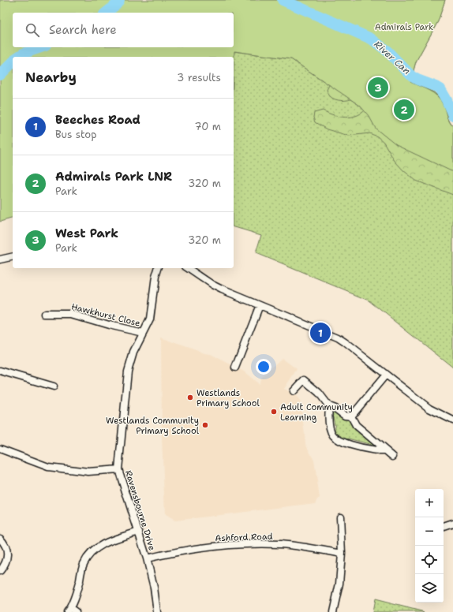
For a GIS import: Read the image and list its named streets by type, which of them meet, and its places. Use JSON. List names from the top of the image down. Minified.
{"streets":{"street":["Hawkhurst Close","Ravensbourne Drive","Ashford Road"]},"crossings":[["Hawkhurst Close","Ravensbourne Drive"],["Ravensbourne Drive","Ashford Road"]],"water":["River Can"],"parks":["Admirals Park"],"places":["Westlands Primary School","Adult Community Learning","Westlands Community Primary School"],"page":{"search":"Search here","heading":["Nearby","3 results"],"pins":["3","2","1"],"list":[{"mark":"1","name":"Beeches Road","note":"Bus stop","value":"70 m"},{"mark":"2","name":"Admirals Park LNR","note":"Park","value":"320 m"},{"mark":"3","name":"West Park","note":"Park","value":"320 m"}],"map_buttons":["+","−"]}}
